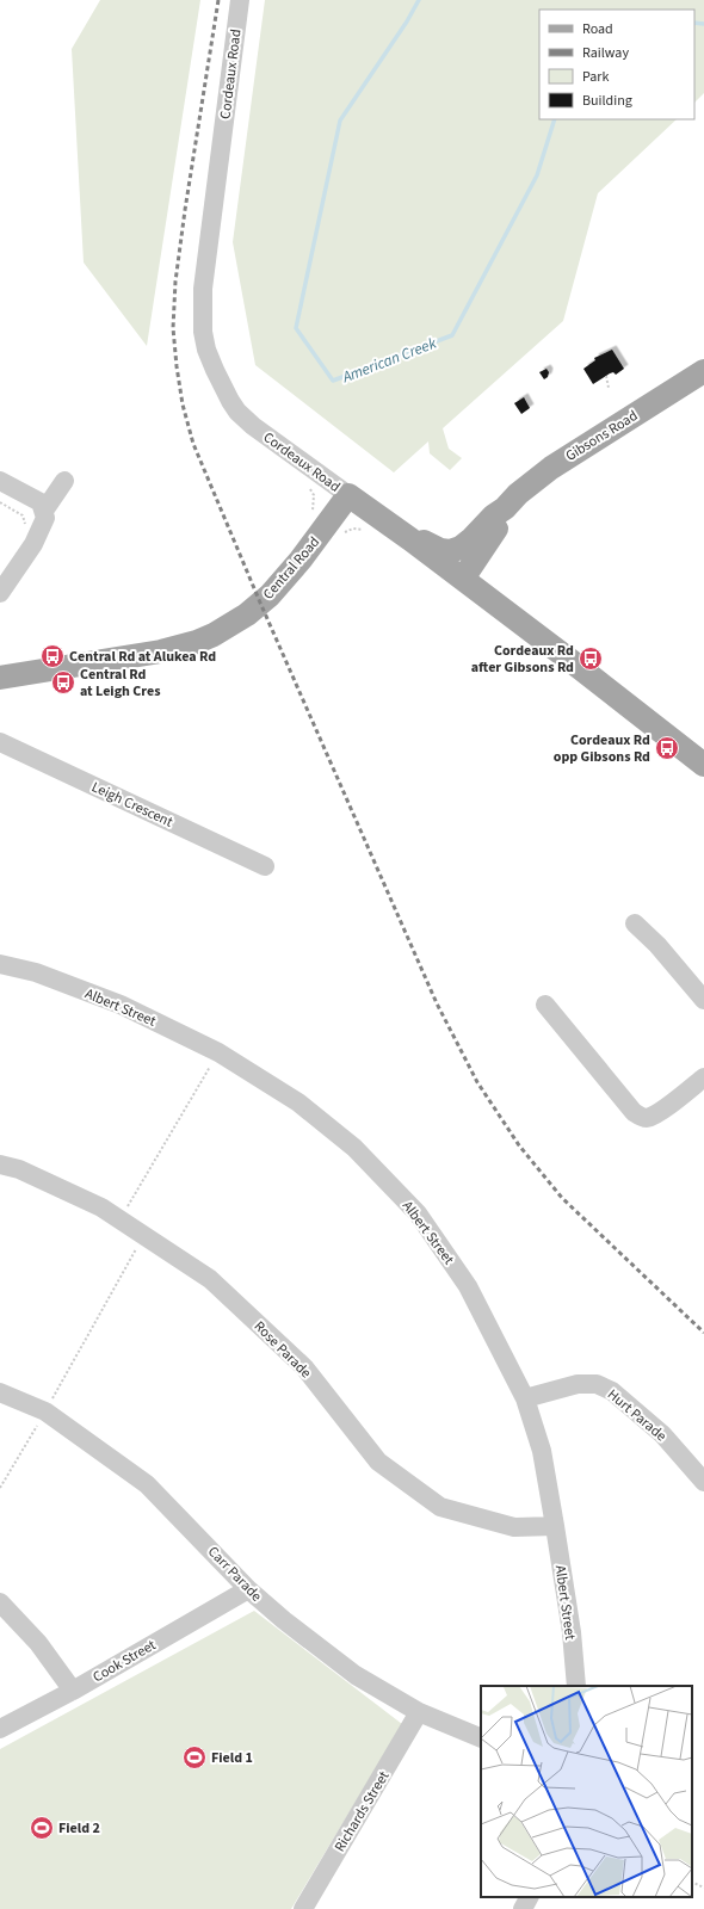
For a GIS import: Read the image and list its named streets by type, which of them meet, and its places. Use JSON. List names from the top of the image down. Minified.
{"streets":{"main road":["Cordeaux Road","Gibsons Road","Central Road"],"street":["Leigh Crescent","Albert Street","Rose Parade","Hurt Parade","Carr Parade","Cook Street","Richards Street"]},"crossings":[["Cordeaux Road","Gibsons Road"],["Cordeaux Road","Central Road"],["Albert Street","Rose Parade"],["Albert Street","Hurt Parade"],["Carr Parade","Cook Street"],["Carr Parade","Richards Street"]],"water":["American Creek"],"places":{"bus stop":["Central Rd at Alukea Rd","Cordeaux Rd after Gibsons Rd","Central Rd at Leigh Cres","Cordeaux Rd opp Gibsons Rd"],"sports":["Field 1","Field 2"]},"legend":["Road","Railway","Park","Building"]}
